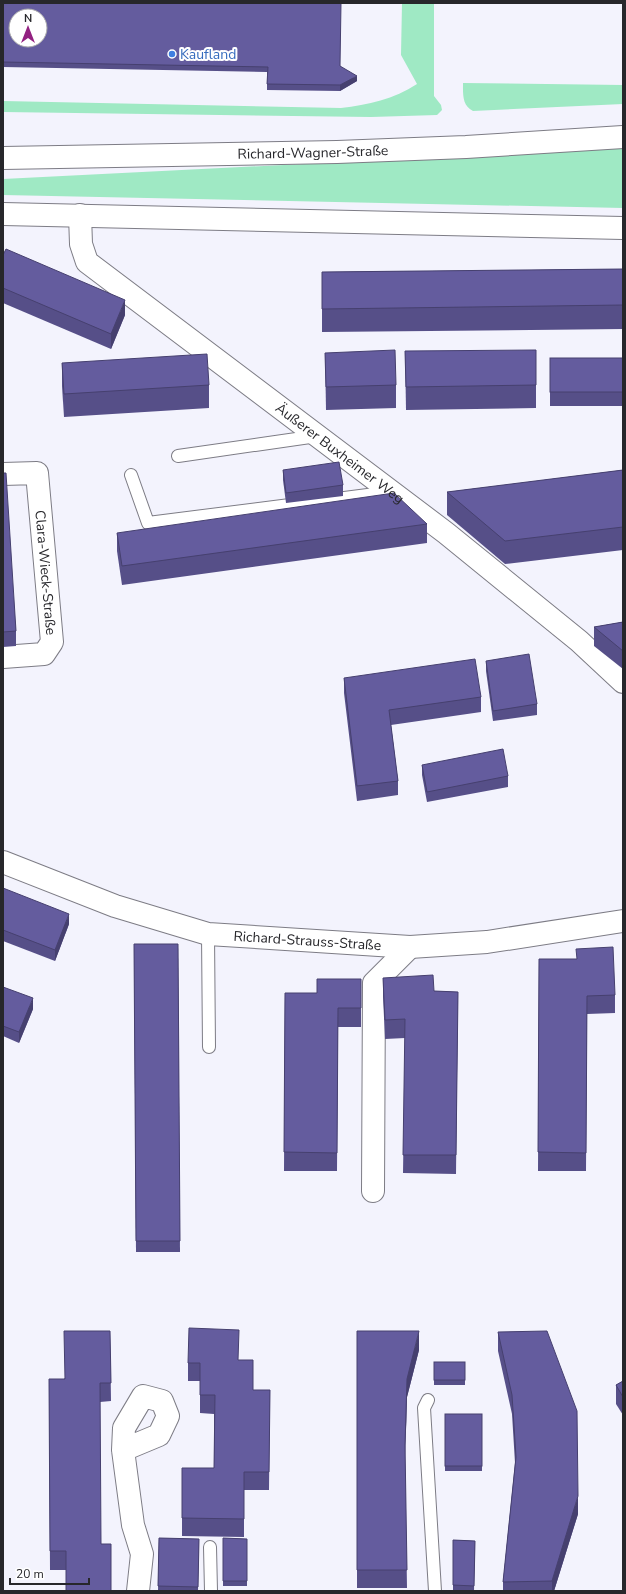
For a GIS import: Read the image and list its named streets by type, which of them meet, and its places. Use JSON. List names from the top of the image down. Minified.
{"streets":{"street":["Richard-Wagner-Straße","Äußerer Buxheimer Weg","Clara-Wieck-Straße","Richard-Strauss-Straße"]},"places":["Kaufland"],"scale_bar":"20 m","north":"top"}
